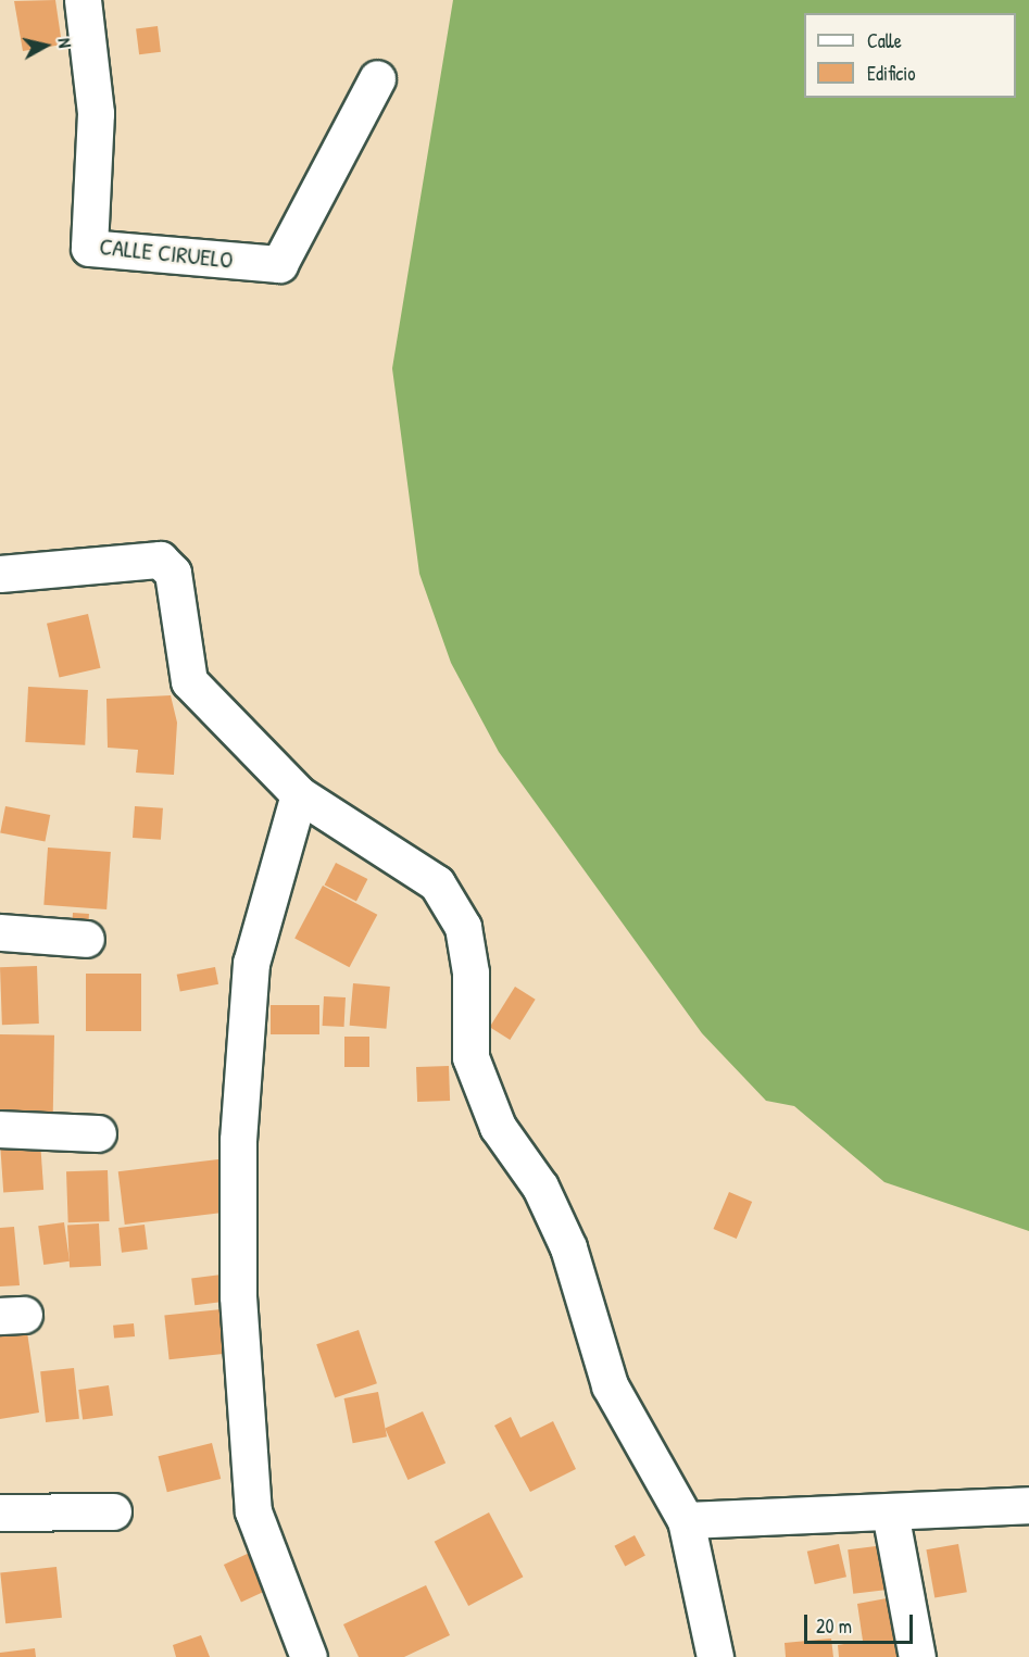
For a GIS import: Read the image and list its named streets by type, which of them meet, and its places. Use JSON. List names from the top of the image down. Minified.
{"streets":{"street":["CALLE CIRUELO"]},"legend":["Calle","Edificio"],"scale_bar":"20 m","north":"right"}
